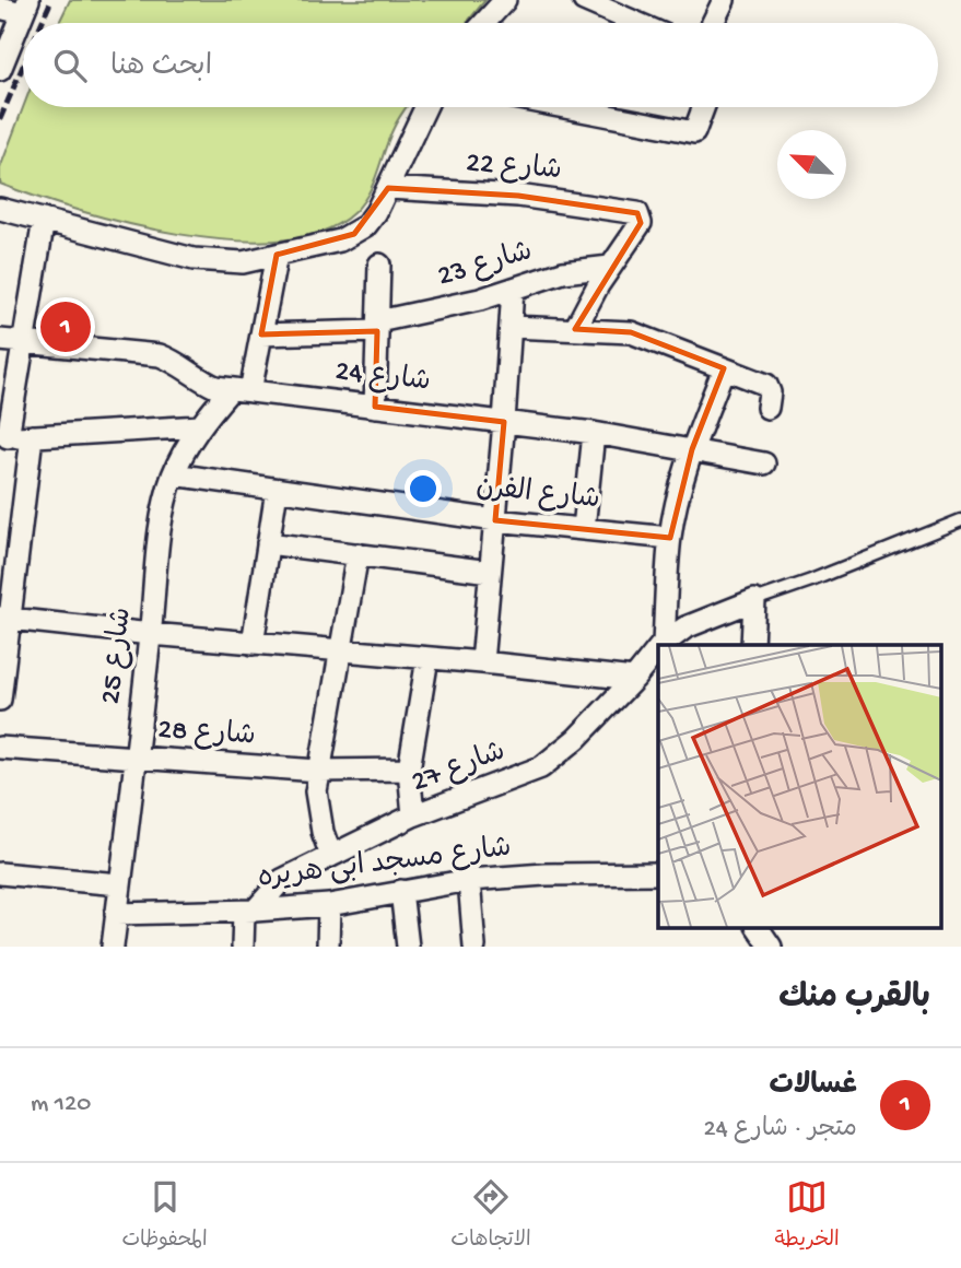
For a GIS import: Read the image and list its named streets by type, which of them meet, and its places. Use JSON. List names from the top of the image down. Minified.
{"streets":{"street":["شارع 22","شارع 23","شارع 24","شارع الفرن","شارع 25","شارع 28","شارع 27","شارع مسجد ابى هريره"]},"crossings":[["شارع 22","شارع 23"],["شارع 24","شارع 25"],["شارع الفرن","شارع 25"],["شارع 25","شارع 28"],["شارع 25","شارع مسجد ابى هريره"],["شارع 27","شارع مسجد ابى هريره"]],"north":"top left","page":{"search":"ابحث هنا","pins":"1","heading":"بالقرب منك","list":[{"mark":"1","name":"غسالات","note":"متجر · شارع 24","value":"120 m"}],"nav":["الخريطة","الاتجاهات","المحفوظات"]}}
